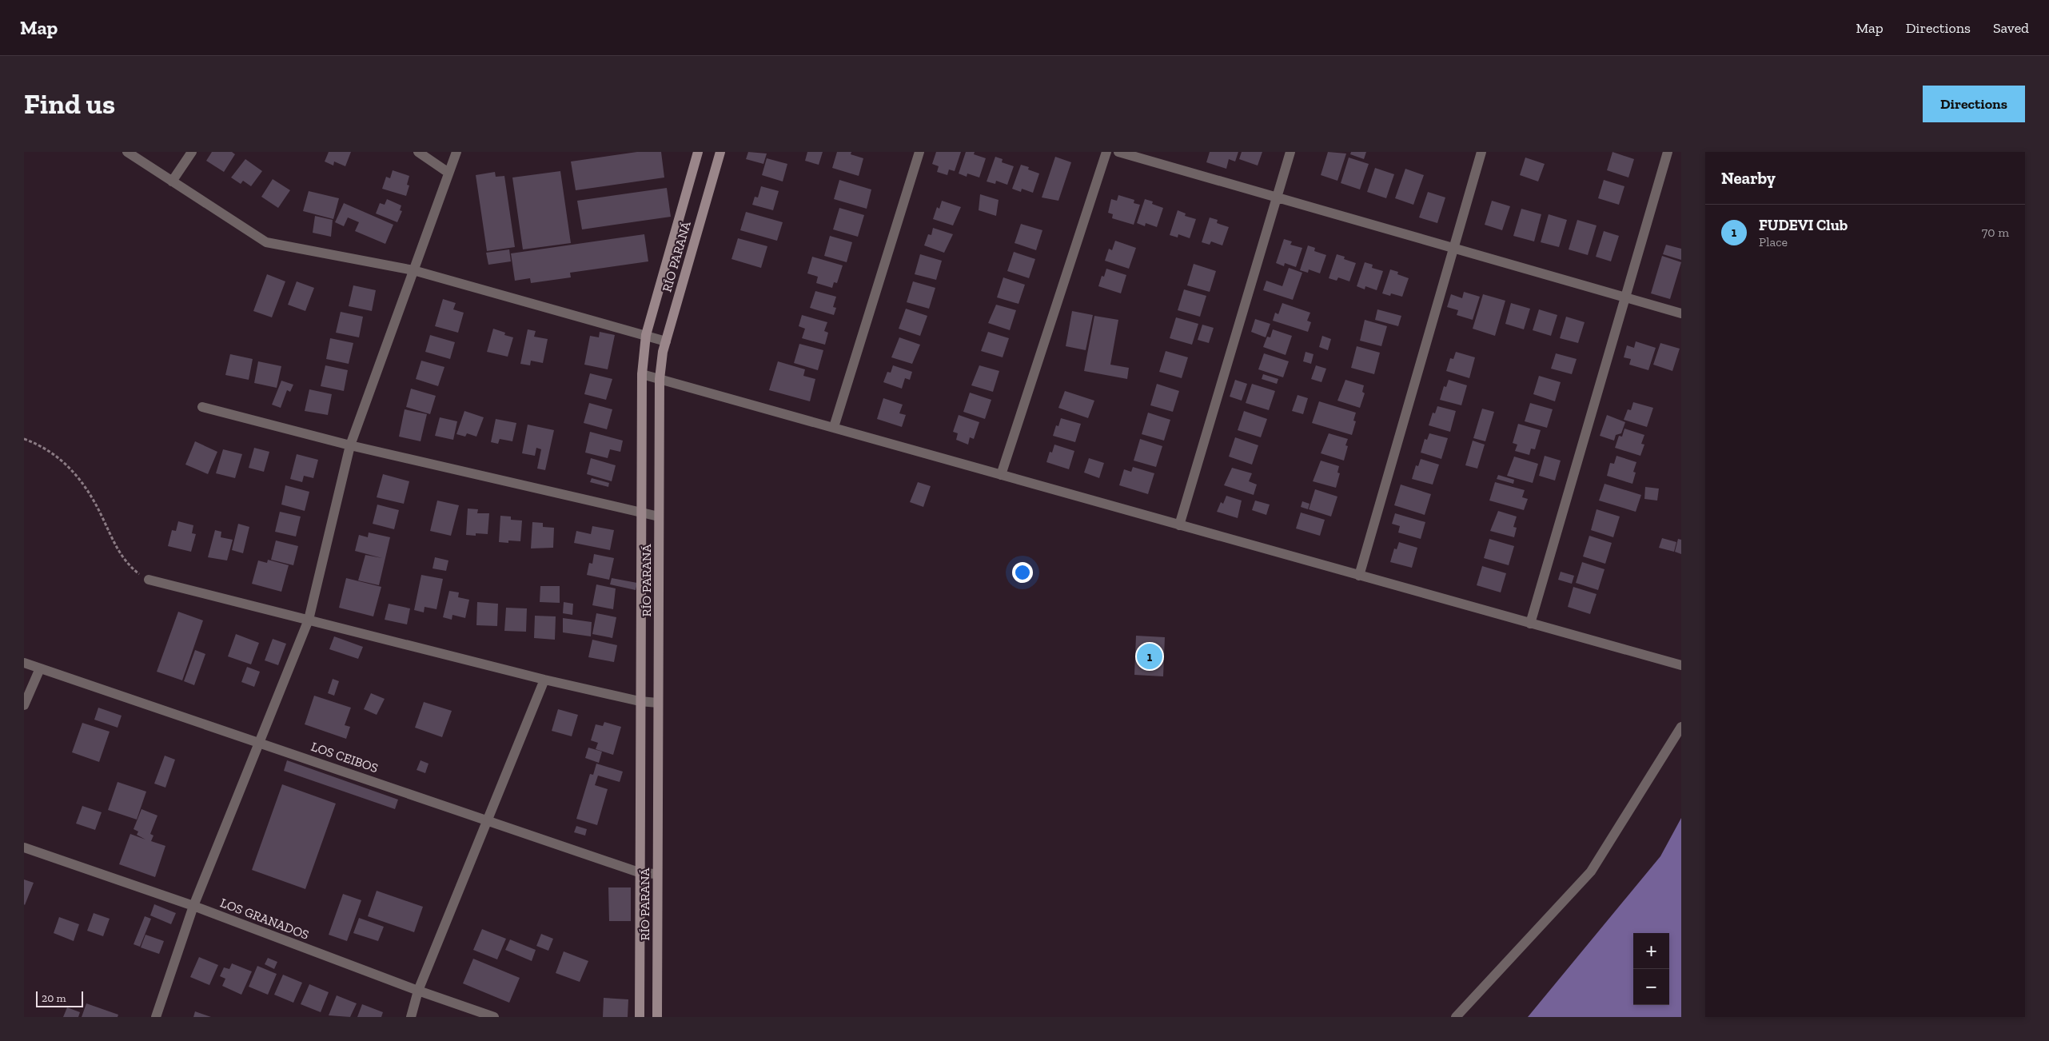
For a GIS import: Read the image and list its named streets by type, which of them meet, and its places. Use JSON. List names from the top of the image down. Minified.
{"streets":{"street":["RÍO PARANÁ","LOS CEIBOS","LOS GRANADOS"]},"crossings":[["RÍO PARANÁ","LOS CEIBOS"]],"scale_bar":"20 m","page":{"header":"Map","nav":["Map","Directions","Saved"],"buttons":"Directions","title":"Find us","heading":"Nearby","list":[{"mark":"1","name":"FUDEVI Club","note":"Place","value":"70 m"}],"pins":"1","map_buttons":["+","−"],"scale":"20 m"}}
